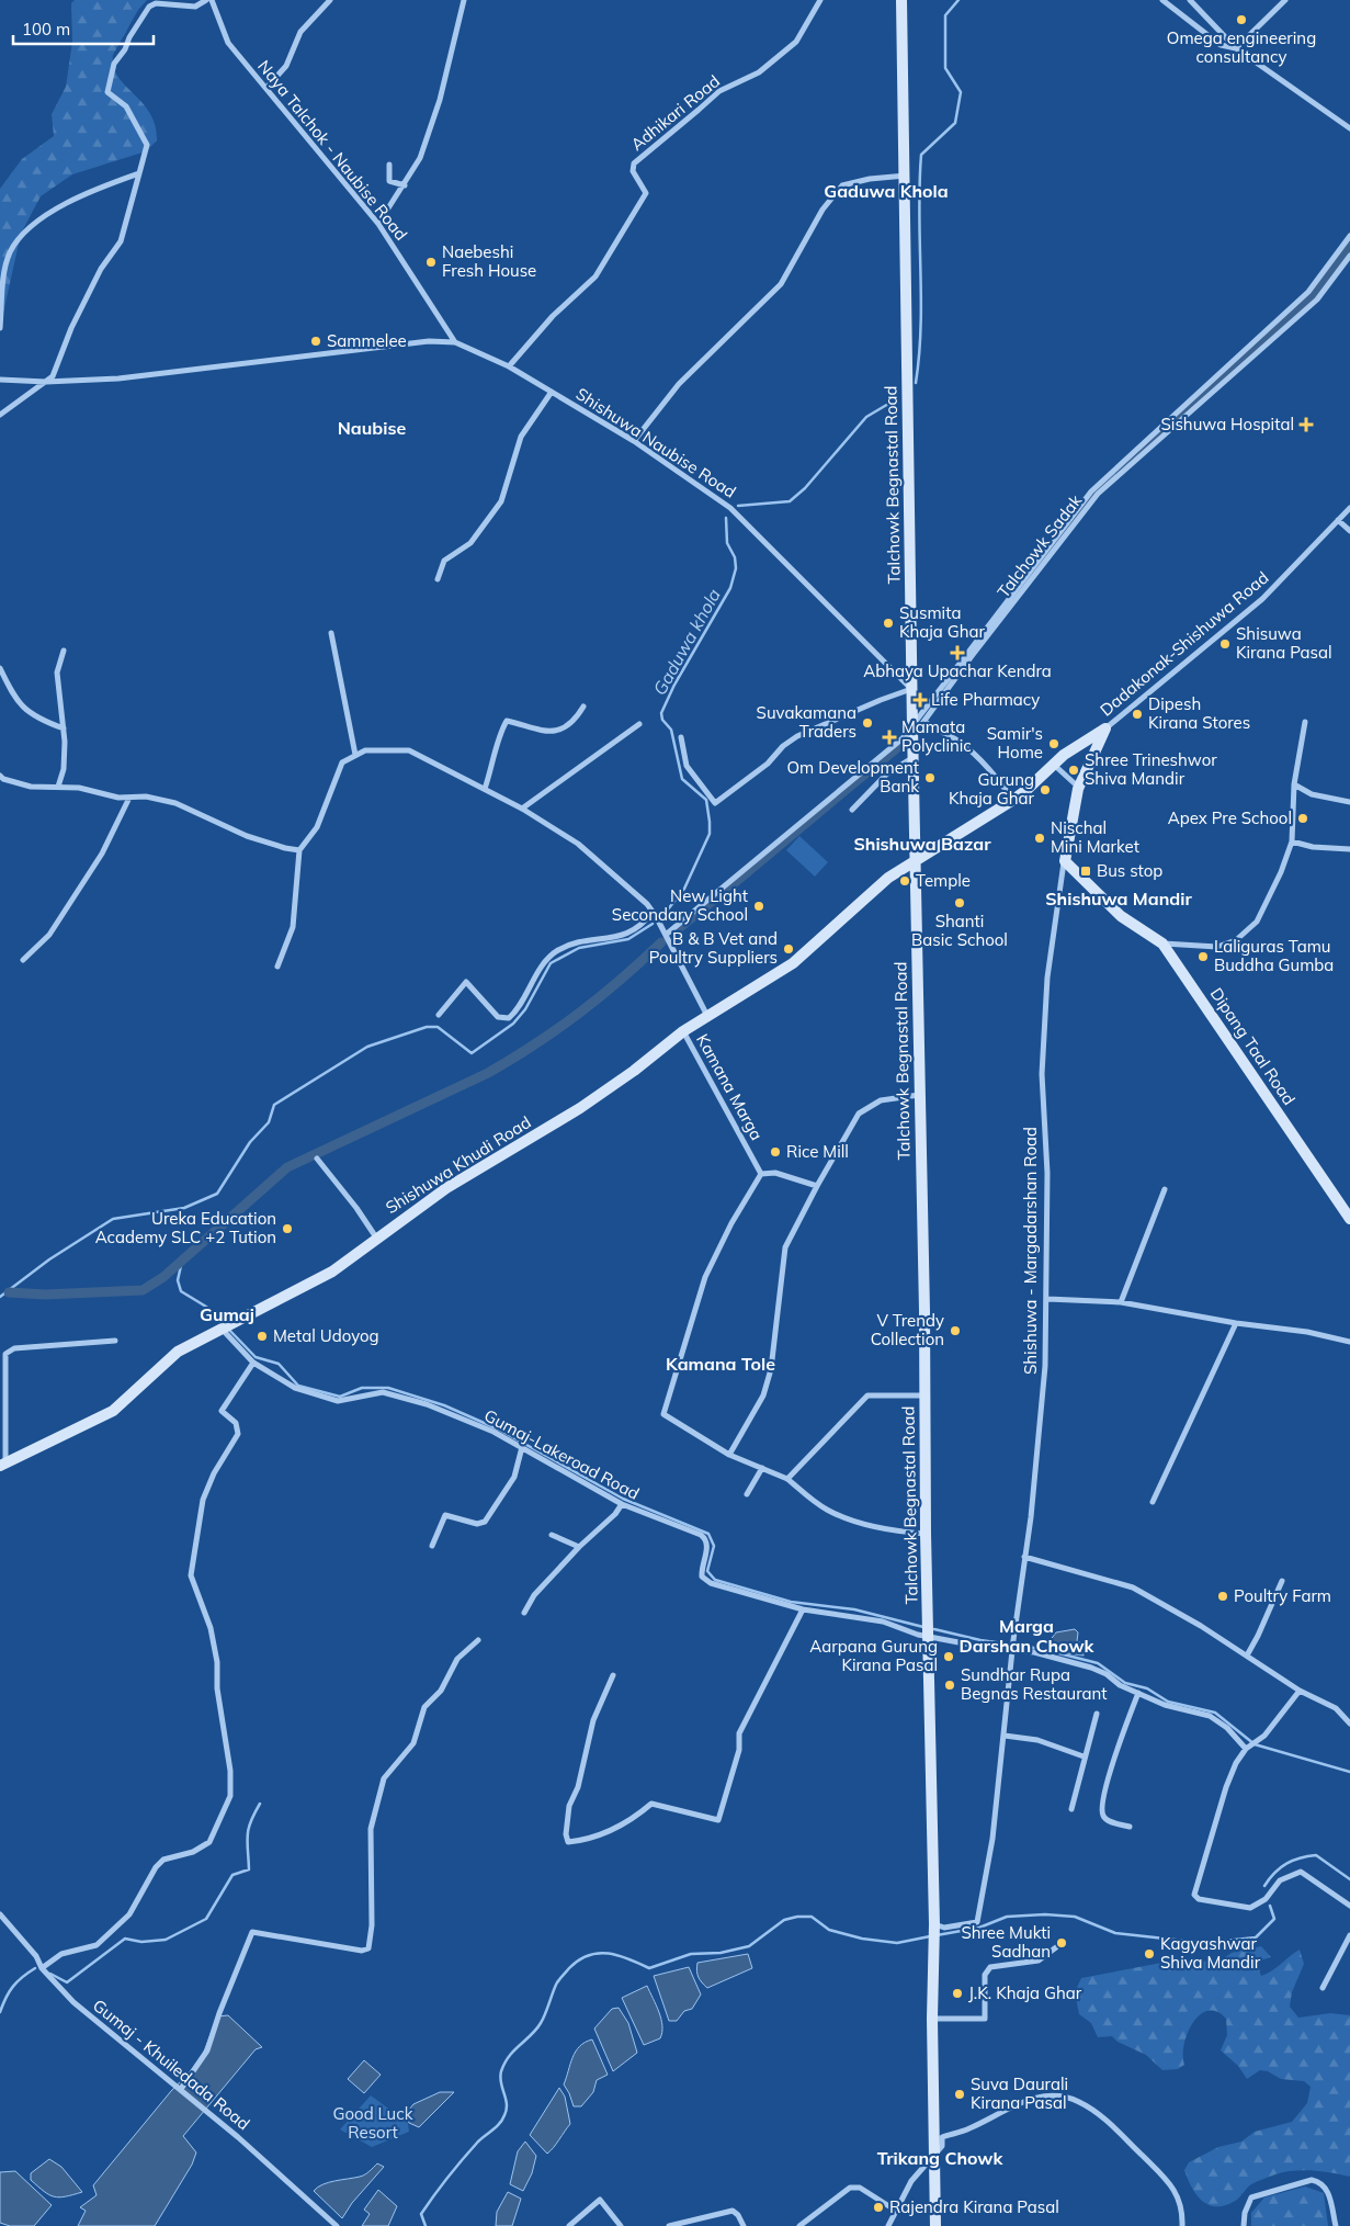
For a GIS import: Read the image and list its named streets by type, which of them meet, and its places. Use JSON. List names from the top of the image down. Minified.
{"streets":{"main road":["Talchowk Begnastal Road","Dipang Taal Road","Shishuwa Khudi Road"],"street":["Adhikari Road","Naya Talchok - Naubise Road","Shishuwa Naubise Road","Talchowk Sadak","Dadakonak-Shishuwa Road","Kamana Marga","Shishuwa - Margadarshan Road","Gumaj-Lakeroad Road","Gumaj - Khuiledada Road"]},"crossings":[["Adhikari Road","Shishuwa Naubise Road"],["Naya Talchok - Naubise Road","Shishuwa Naubise Road"],["Shishuwa Naubise Road","Talchowk Begnastal Road"],["Talchowk Begnastal Road","Talchowk Sadak"],["Talchowk Begnastal Road","Shishuwa Khudi Road"],["Talchowk Begnastal Road","Gumaj-Lakeroad Road"],["Dadakonak-Shishuwa Road","Shishuwa Khudi Road"],["Dipang Taal Road","Shishuwa - Margadarshan Road"],["Kamana Marga","Shishuwa Khudi Road"],["Shishuwa Khudi Road","Gumaj-Lakeroad Road"],["Shishuwa - Margadarshan Road","Gumaj-Lakeroad Road"]],"districts":["Gaduwa Khola","Naubise","Shishuwa Bazar","Shishuwa Mandir","Gumaj","Kamana Tole","Marga Darshan Chowk","Trikang Chowk"],"water":["Gaduwa khola"],"parks":["Good Luck Resort"],"places":{"other":["Omega engineering consultancy","Naebeshi Fresh House","Sammelee","Susmita Khaja Ghar","Shisuwa Kirana Pasal","Dipesh Kirana Stores","Suvakamana Traders","Samir's Home","Shree Trineshwor Shiva Mandir","Om Development Bank","Gurung Khaja Ghar","Apex Pre School","Nischal Mini Market","Temple","Shanti Basic School","New Light Secondary School","B & B Vet and Poultry Suppliers","Laliguras Tamu Buddha Gumba","Rice Mill","Ureka Education Academy SLC +2 Tution","V Trendy Collection","Metal Udoyog","Poultry Farm","Aarpana Gurung Kirana Pasal","Sundhar Rupa Begnas Restaurant","Shree Mukti Sadhan","Kagyashwar Shiva Mandir","J.K. Khaja Ghar","Suva Daurali Kirana Pasal","Rajendra Kirana Pasal"],"health":["Sishuwa Hospital","Abhaya Upachar Kendra","Life Pharmacy","Mamata Polyclinic"],"transit":["Bus stop"]},"scale_bar":"100 m"}
